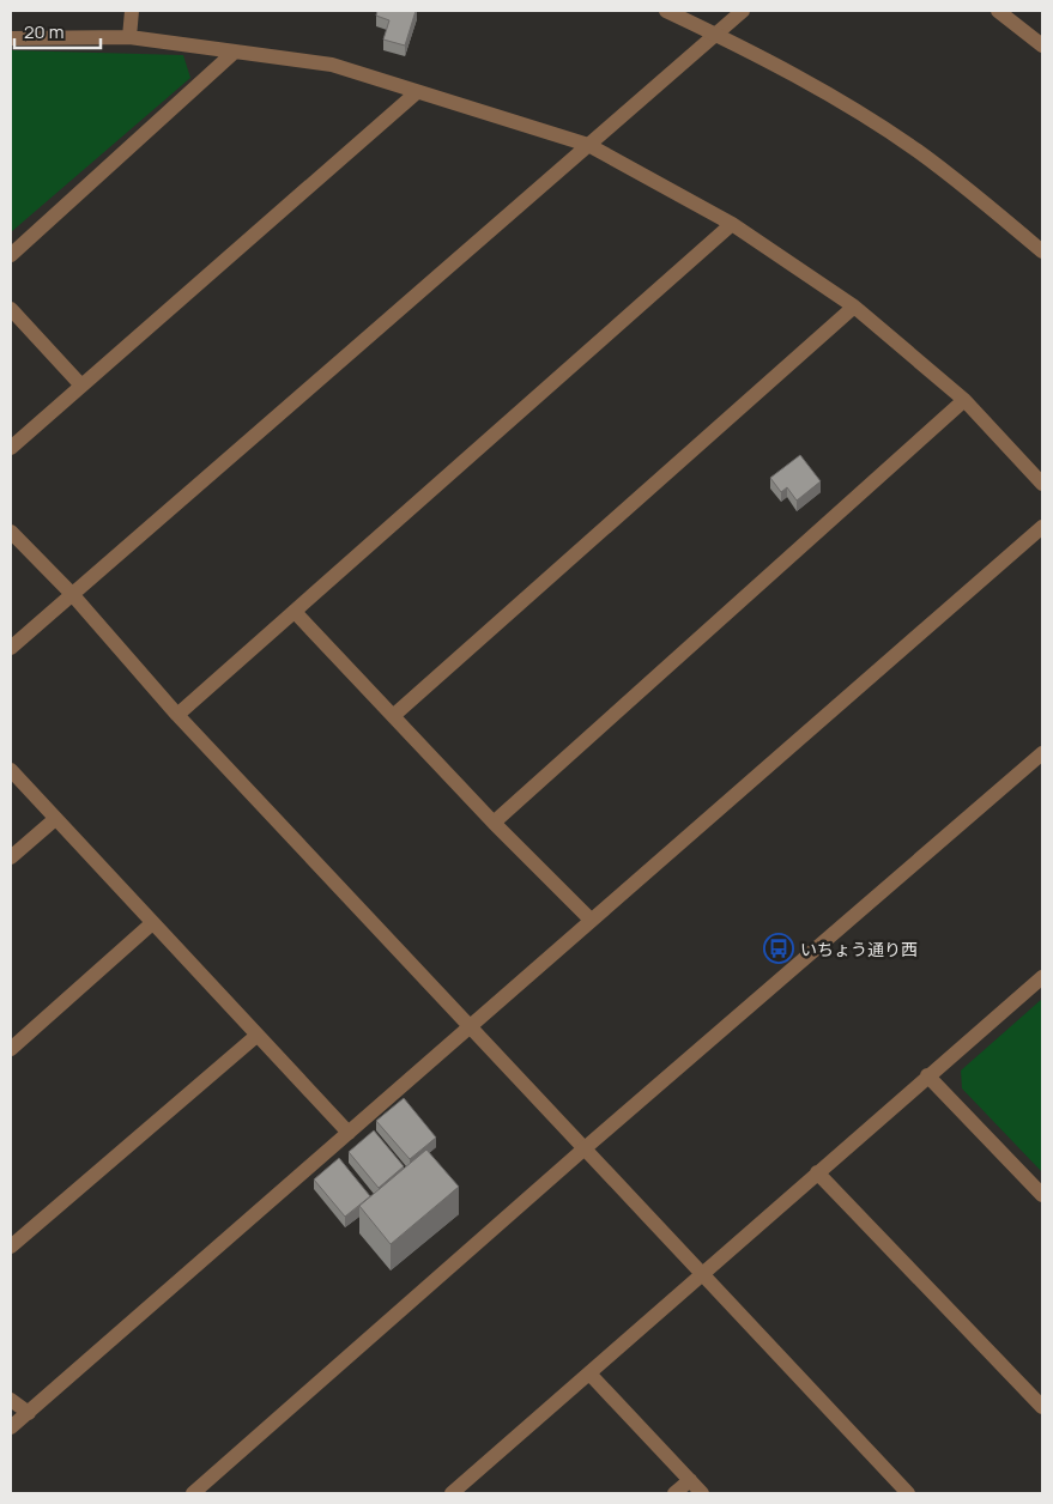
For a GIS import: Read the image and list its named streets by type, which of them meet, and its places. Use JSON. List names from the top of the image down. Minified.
{"places":{"bus stop":["いちょう通り西"]},"scale_bar":"20 m"}
